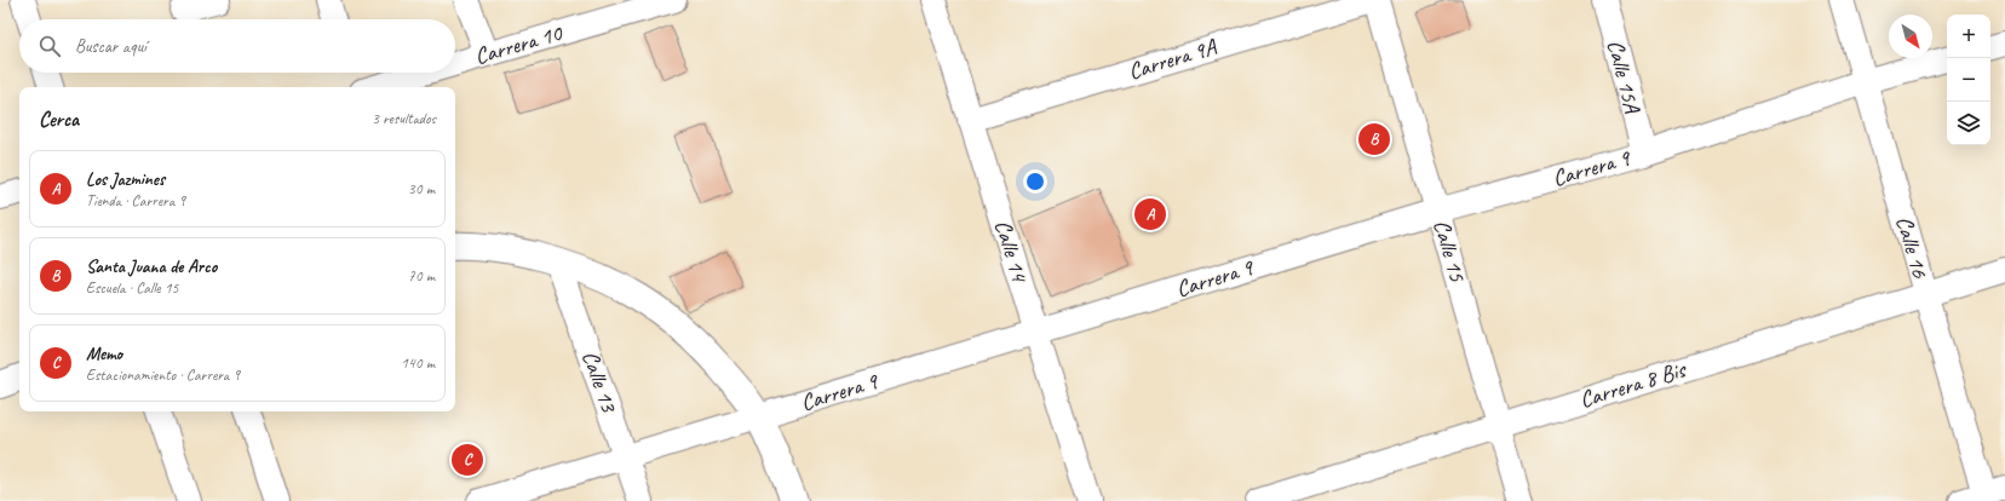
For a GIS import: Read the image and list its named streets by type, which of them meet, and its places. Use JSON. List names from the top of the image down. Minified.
{"streets":{"street":["Carrera 10","Carrera 9A","Calle 15A","Carrera 9","Calle 16","Calle 14","Calle 15","Calle 13","Carrera 8 Bis"]},"crossings":[["Carrera 9A","Calle 14"],["Carrera 9A","Calle 15"],["Calle 15A","Carrera 9"],["Carrera 9","Calle 16"],["Carrera 9","Calle 14"],["Carrera 9","Calle 15"],["Carrera 9","Calle 13"],["Calle 16","Carrera 8 Bis"],["Calle 15","Carrera 8 Bis"]],"north":"bottom right","page":{"map_buttons":["+","−"],"search":"Buscar aquí","heading":["Cerca","3 resultados"],"pins":["B","A","C"],"list":[{"mark":"A","name":"Los Jazmines","note":"Tienda · Carrera 9","value":"30 m"},{"mark":"B","name":"Santa Juana de Arco","note":"Escuela · Calle 15","value":"70 m"},{"mark":"C","name":"Memo","note":"Estacionamiento · Carrera 9","value":"140 m"}]}}
